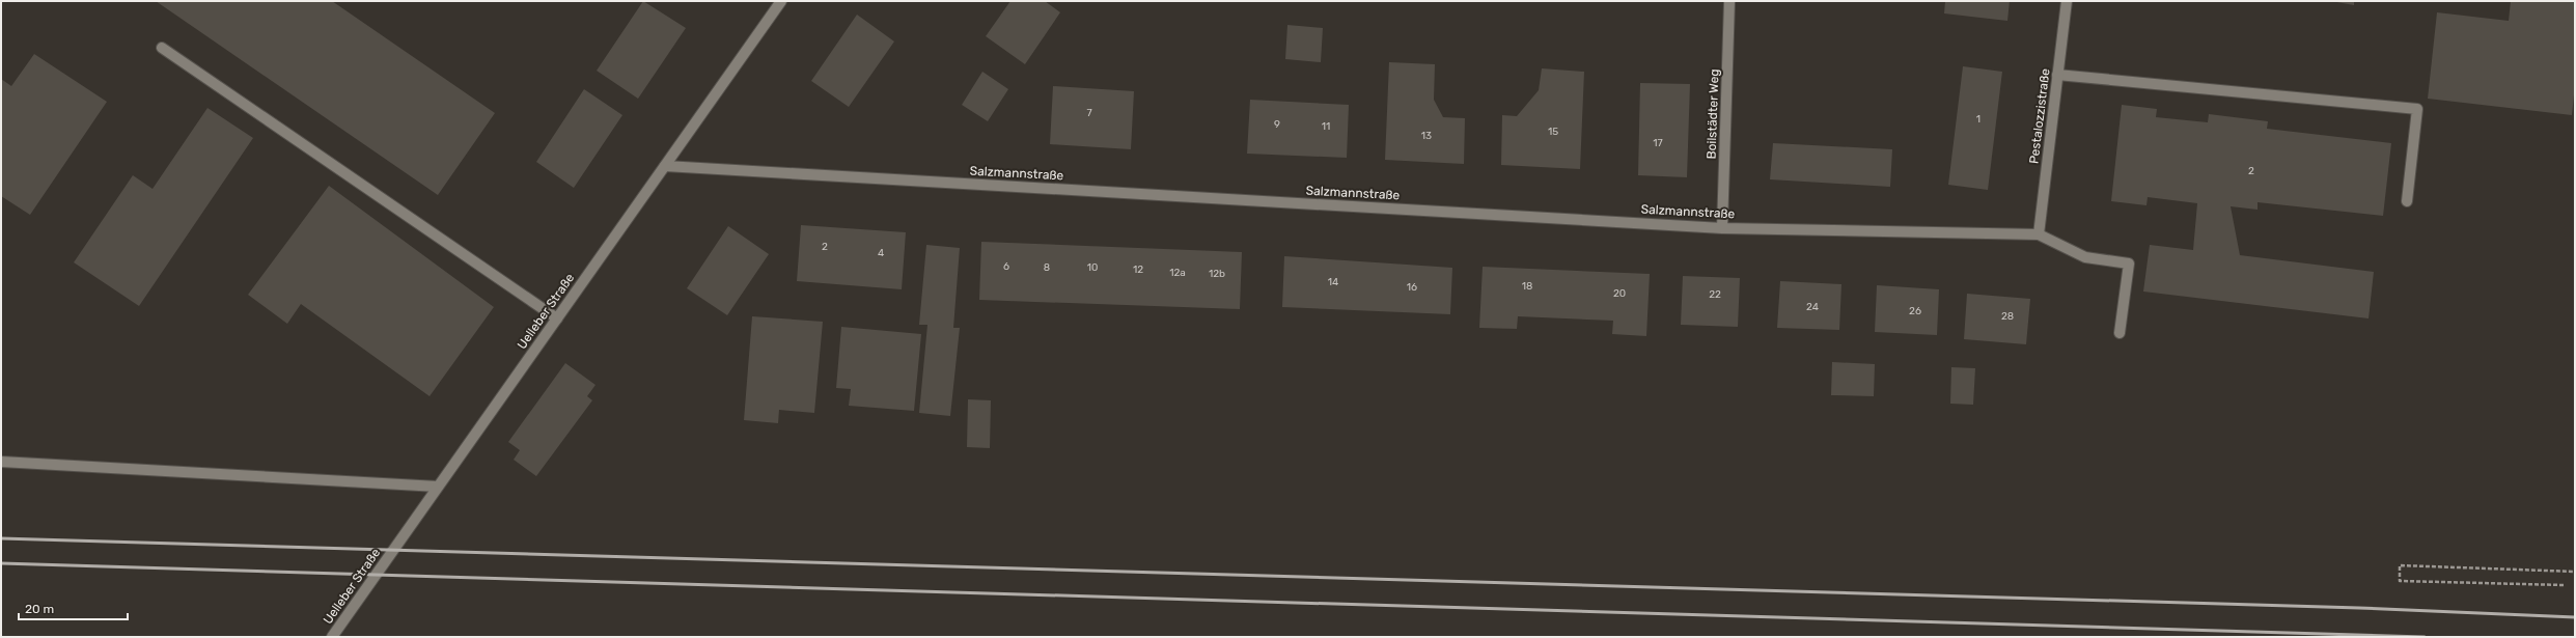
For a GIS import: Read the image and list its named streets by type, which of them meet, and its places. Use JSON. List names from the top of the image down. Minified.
{"streets":{"street":["Boilstädter Weg","Pestalozzistraße","Salzmannstraße","Uelleber Straße"]},"crossings":[["Boilstädter Weg","Salzmannstraße"],["Pestalozzistraße","Salzmannstraße"],["Salzmannstraße","Uelleber Straße"]],"house_numbers":["7","1","9","11","15","13","17","2","2","4","6","8","10","12","12a","12b","14","18","16","20","22","24","26","28"],"scale_bar":"20 m"}
